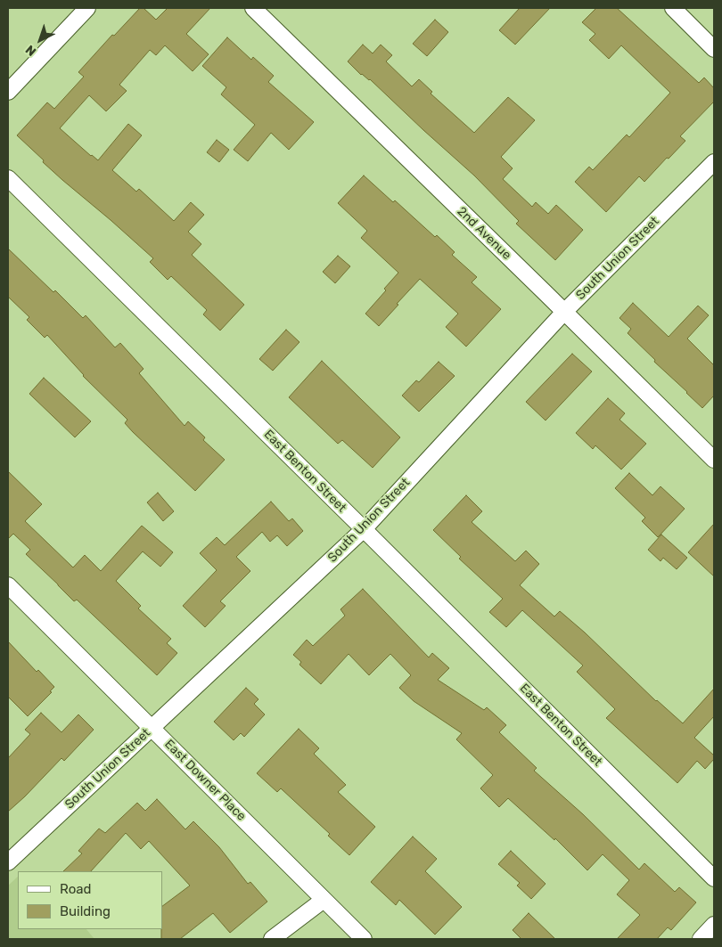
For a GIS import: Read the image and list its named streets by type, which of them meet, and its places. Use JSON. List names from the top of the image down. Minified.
{"streets":{"street":["2nd Avenue","South Union Street","East Benton Street","East Downer Place"]},"crossings":[["2nd Avenue","South Union Street"],["South Union Street","East Benton Street"],["South Union Street","East Downer Place"]],"legend":["Road","Building"],"north":"bottom left"}
